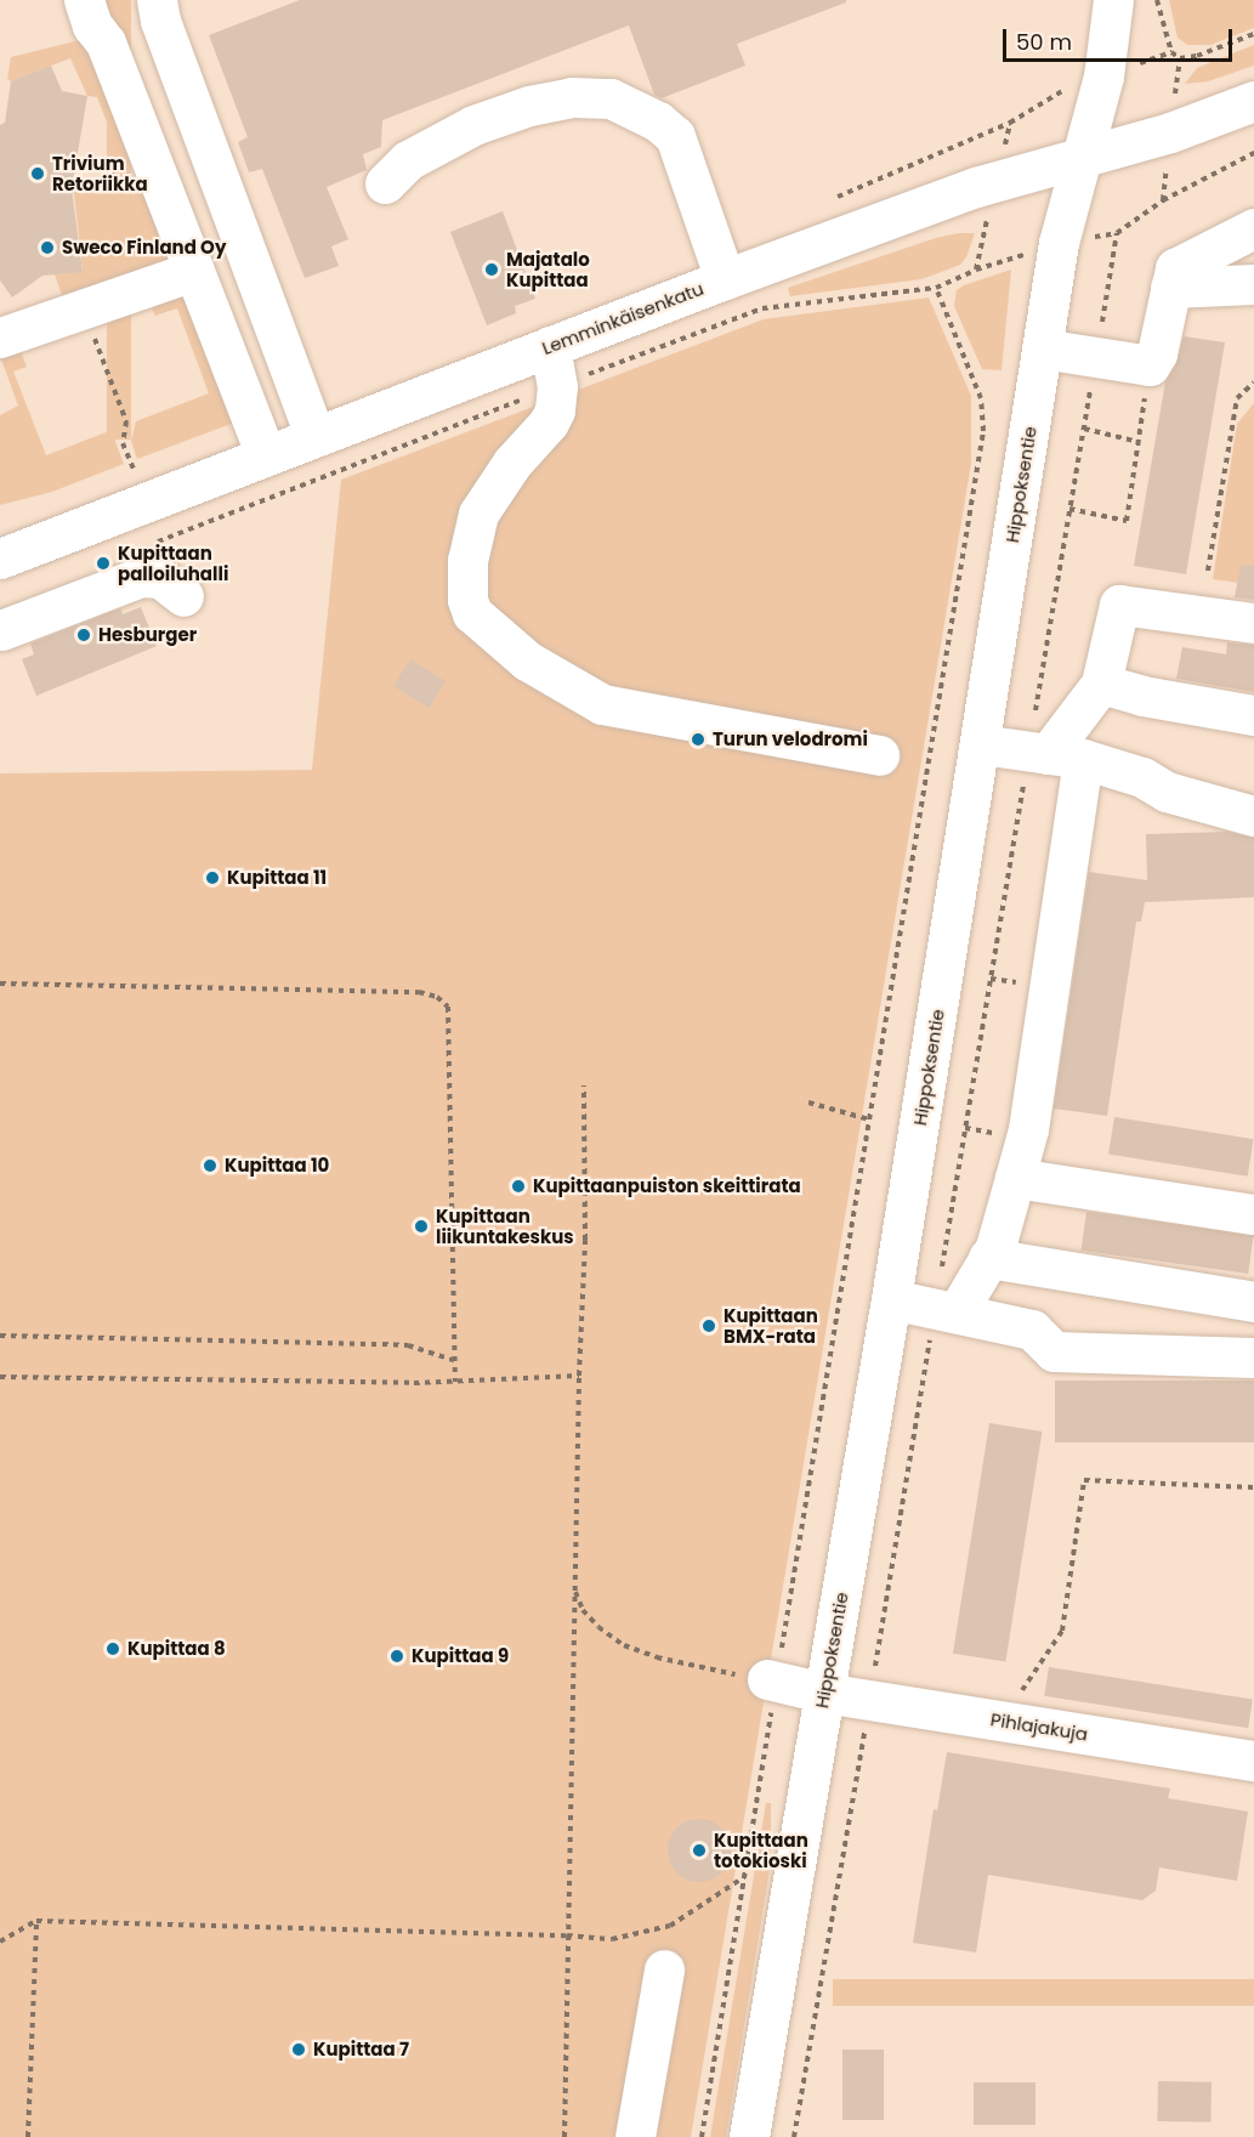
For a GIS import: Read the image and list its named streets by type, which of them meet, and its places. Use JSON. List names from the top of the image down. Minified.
{"streets":{"street":["Lemminkäisenkatu","Hippoksentie","Pihlajakuja"]},"crossings":[["Lemminkäisenkatu","Hippoksentie"],["Hippoksentie","Pihlajakuja"]],"places":["Trivium Retoriikka","Sweco Finland Oy","Majatalo Kupittaa","Kupittaan palloiluhalli","Hesburger","Turun velodromi","Kupittaa 11","Kupittaa 10","Kupittaanpuiston skeittirata","Kupittaan liikuntakeskus","Kupittaan BMX-rata","Kupittaa 8","Kupittaa 9","Kupittaan totokioski","Kupittaa 7"],"scale_bar":"50 m"}
